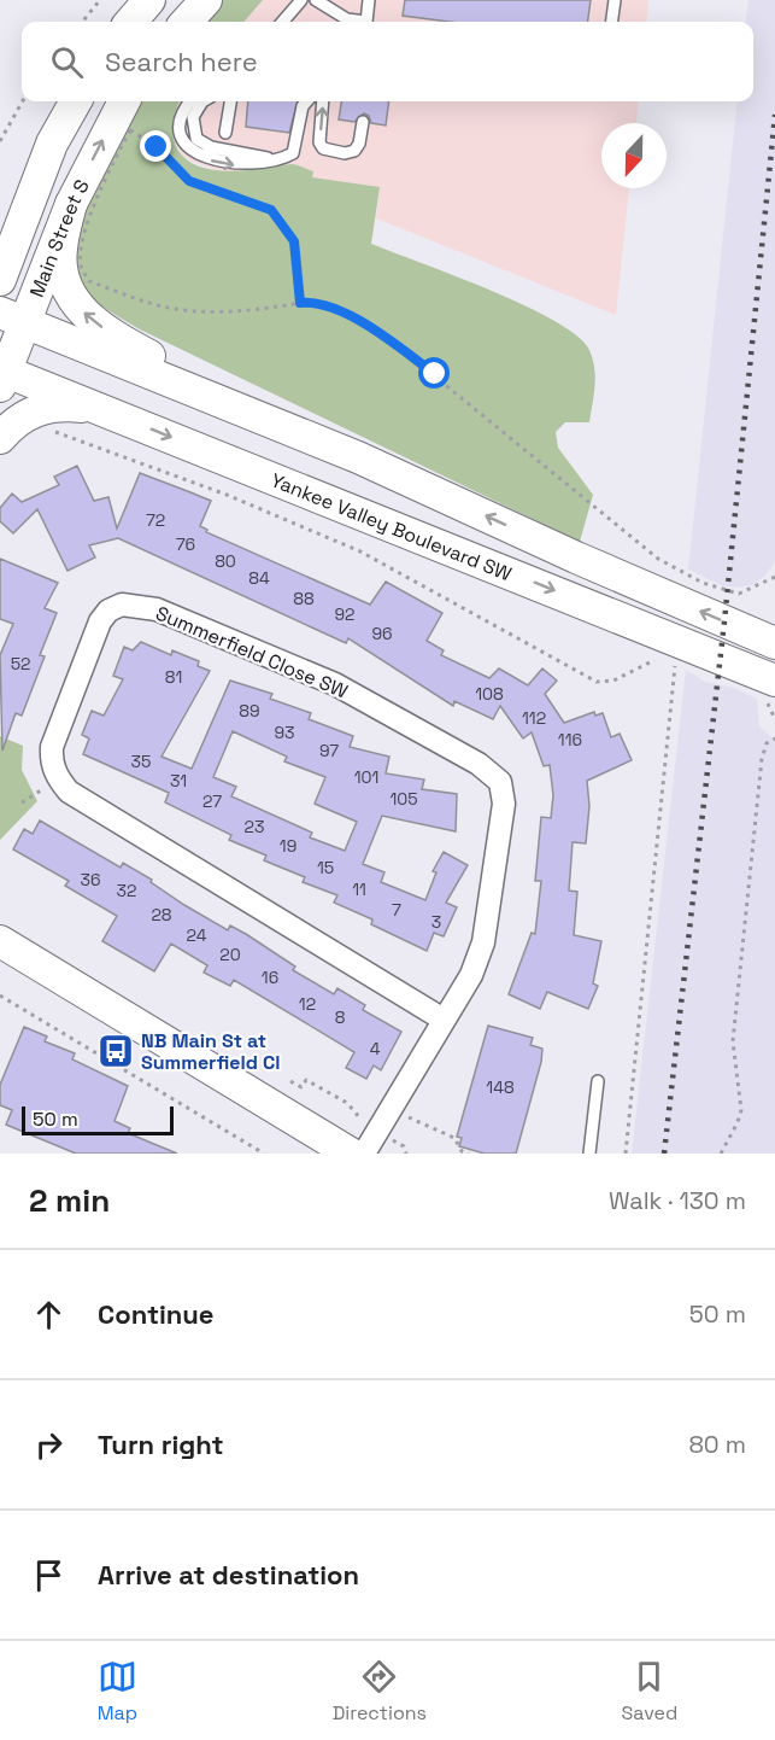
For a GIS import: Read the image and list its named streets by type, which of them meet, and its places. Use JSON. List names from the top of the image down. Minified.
{"streets":{"main road":["Main Street S","Yankee Valley Boulevard SW"],"street":["Summerfield Close SW"]},"crossings":[["Main Street S","Yankee Valley Boulevard SW"]],"places":{"bus stop":["NB Main St at Summerfield Cl"]},"house_numbers":["72","76","80","84","88","92","96","52","81","108","89","112","93","116","97","35","101","31","105","27","23","19","15","36","11","32","7","28","3","24","20","16","12","8","4","148"],"scale_bar":"50 m","north":"bottom","page":{"search":"Search here","scale":"50 m","heading":["2 min","Walk · 130 m"],"list":[["Continue","50 m"],["Turn right","80 m"],"Arrive at destination"],"nav":["Map","Directions","Saved"]}}
